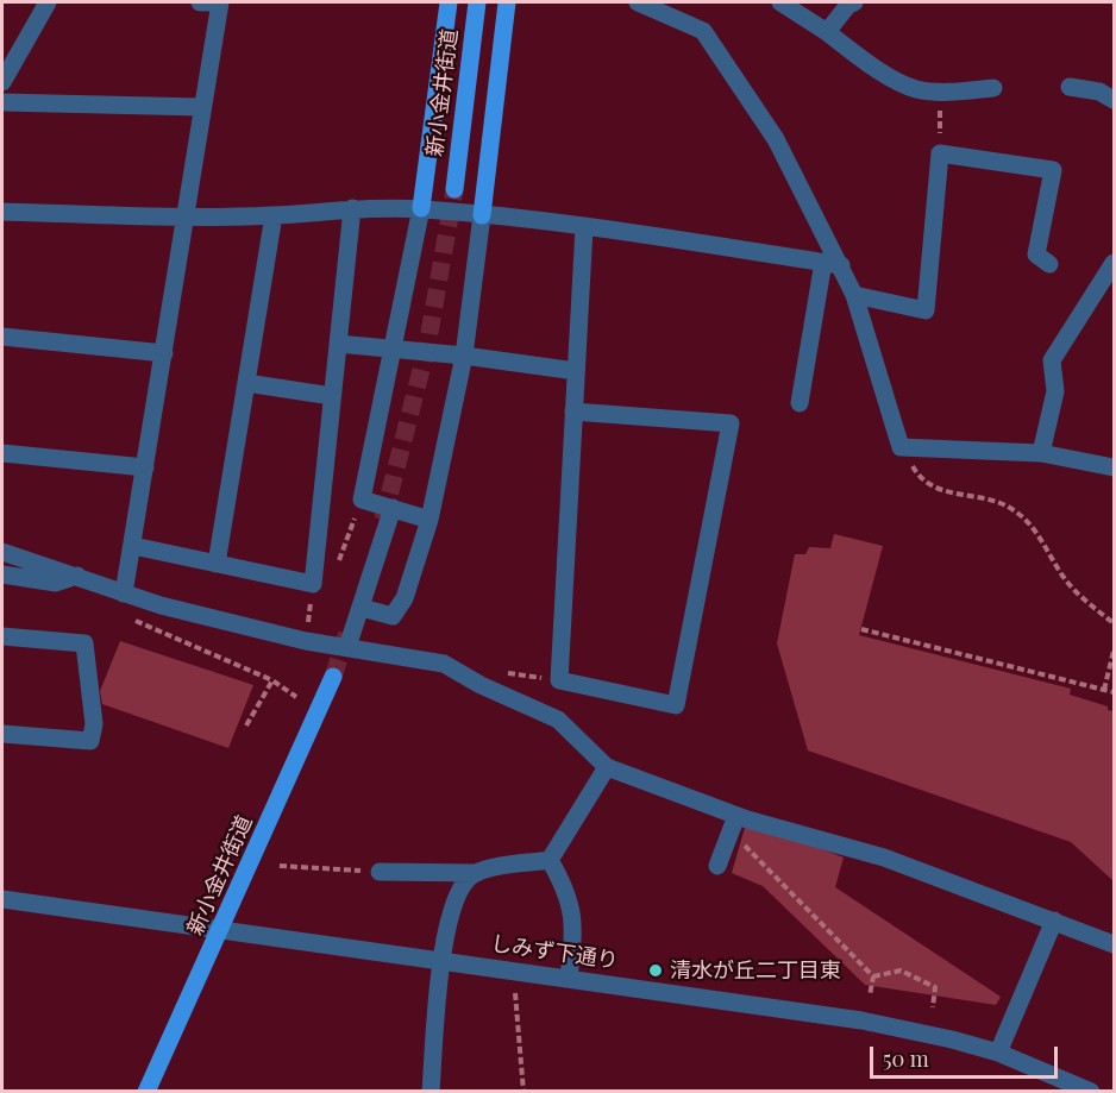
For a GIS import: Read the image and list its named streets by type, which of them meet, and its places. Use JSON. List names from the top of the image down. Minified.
{"streets":{"main road":["新小金井街道"],"street":["しみず下通り"]},"crossings":[["新小金井街道","しみず下通り"]],"places":["清水が丘二丁目東"],"scale_bar":"50 m"}
